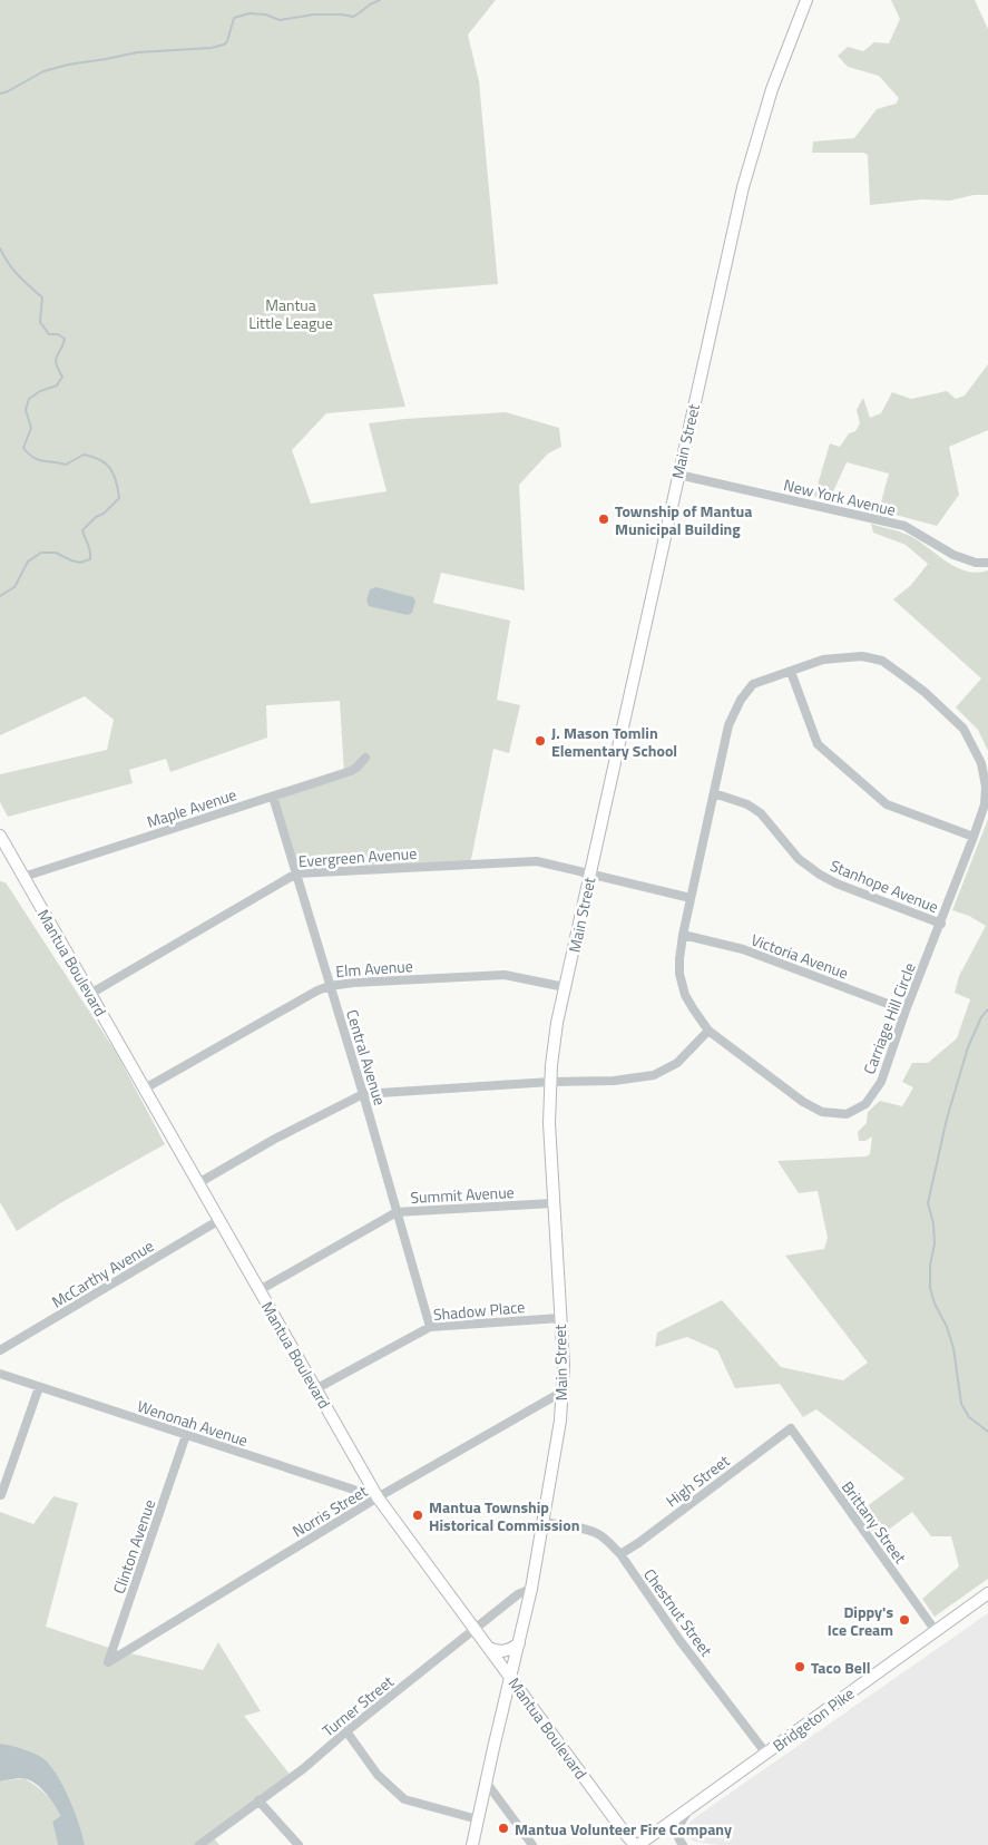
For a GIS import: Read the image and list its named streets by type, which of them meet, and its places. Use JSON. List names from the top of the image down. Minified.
{"streets":{"main road":["Main Street","Mantua Boulevard","Bridgeton Pike"],"street":["New York Avenue","Maple Avenue","Evergreen Avenue","Stanhope Avenue","Victoria Avenue","Elm Avenue","Carriage Hill Circle","Central Avenue","Summit Avenue","McCarthy Avenue","Shadow Place","Wenonah Avenue","High Street","Norris Street","Brittany Street","Clinton Avenue","Chestnut Street","Turner Street"]},"crossings":[["Main Street","New York Avenue"],["Main Street","Evergreen Avenue"],["Main Street","Mantua Boulevard"],["Main Street","Elm Avenue"],["Main Street","Summit Avenue"],["Main Street","Shadow Place"],["Main Street","Norris Street"],["Main Street","Chestnut Street"],["Main Street","Turner Street"],["Maple Avenue","Mantua Boulevard"],["Maple Avenue","Central Avenue"],["Evergreen Avenue","Mantua Boulevard"],["Evergreen Avenue","Carriage Hill Circle"],["Evergreen Avenue","Central Avenue"],["Stanhope Avenue","Carriage Hill Circle"],["Victoria Avenue","Carriage Hill Circle"],["Mantua Boulevard","Elm Avenue"],["Mantua Boulevard","Summit Avenue"],["Mantua Boulevard","McCarthy Avenue"],["Mantua Boulevard","Shadow Place"],["Mantua Boulevard","Wenonah Avenue"],["Mantua Boulevard","Norris Street"],["Mantua Boulevard","Turner Street"],["Mantua Boulevard","Bridgeton Pike"],["Elm Avenue","Central Avenue"],["Central Avenue","Summit Avenue"],["Central Avenue","Shadow Place"],["Wenonah Avenue","Norris Street"],["Wenonah Avenue","Clinton Avenue"],["High Street","Brittany Street"],["High Street","Chestnut Street"],["Norris Street","Clinton Avenue"],["Brittany Street","Bridgeton Pike"],["Chestnut Street","Bridgeton Pike"]],"parks":["Mantua Little League"],"places":["Township of Mantua Municipal Building","J. Mason Tomlin Elementary School","Mantua Township Historical Commission","Dippy's Ice Cream","Taco Bell","Mantua Volunteer Fire Company"]}
